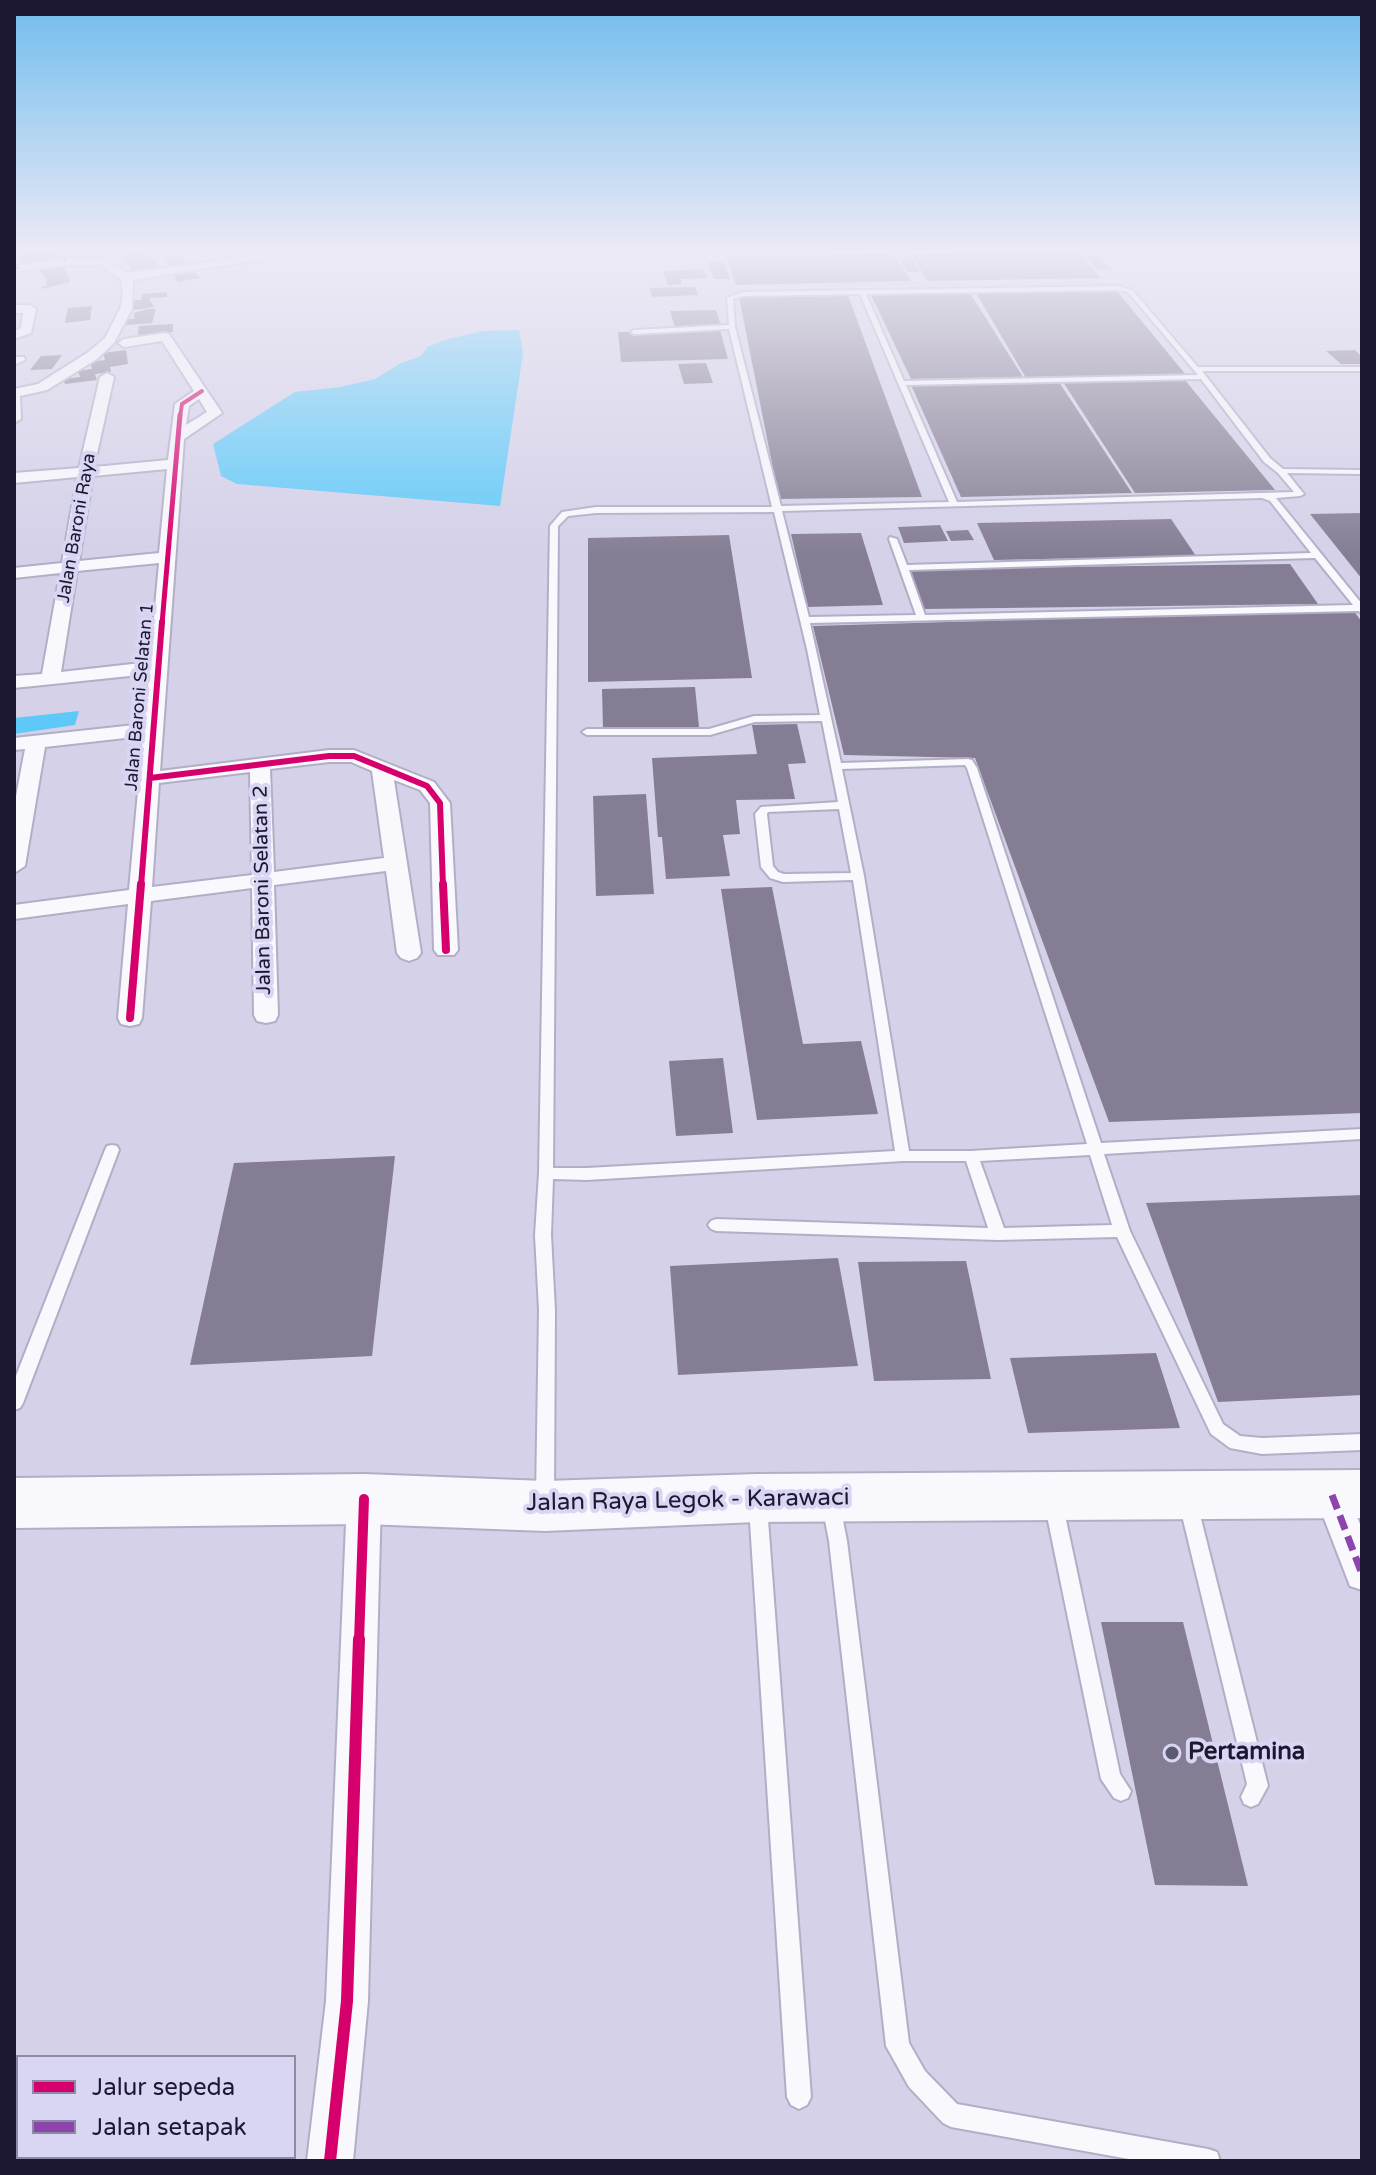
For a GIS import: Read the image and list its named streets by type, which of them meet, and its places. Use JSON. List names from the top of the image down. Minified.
{"streets":{"main road":["Jalan Raya Legok - Karawaci"],"street":["Jalan Baroni Raya","Jalan Baroni Selatan 1","Jalan Baroni Selatan 2"]},"places":["Pertamina"],"legend":["Jalur sepeda","Jalan setapak"]}
